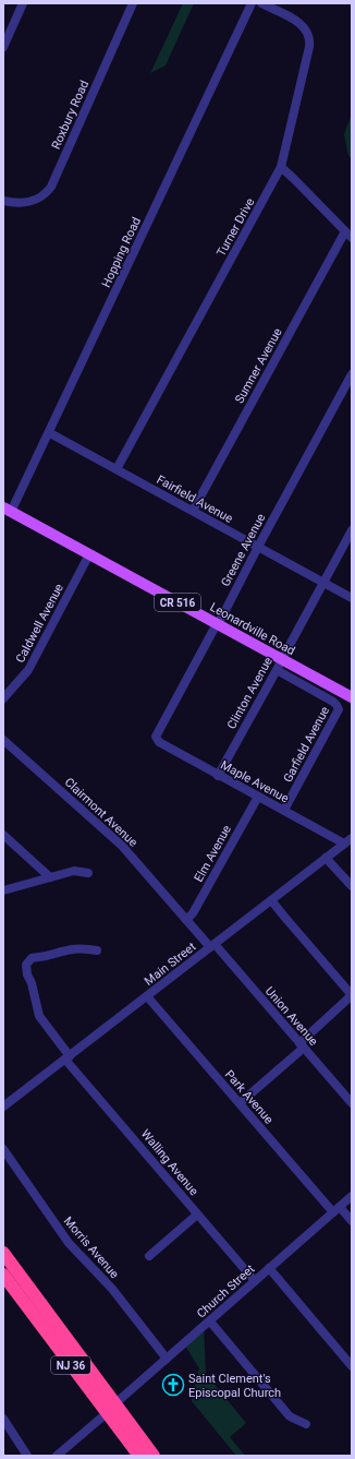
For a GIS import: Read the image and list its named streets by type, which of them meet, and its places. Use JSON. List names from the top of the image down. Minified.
{"streets":{"highway":["NJ 36"],"main road":["CR 516","Leonardville Road"],"street":["Roxbury Road","Turner Drive","Hopping Road","Sumner Avenue","Fairfield Avenue","Greene Avenue","Caldwell Avenue","Clinton Avenue","Garfield Avenue","Maple Avenue","Clairmont Avenue","Elm Avenue","Main Street","Union Avenue","Park Avenue","Walling Avenue","Morris Avenue","Church Street"]},"crossings":[["Turner Drive","Fairfield Avenue"],["Hopping Road","Fairfield Avenue"],["Hopping Road","Leonardville Road"],["Sumner Avenue","Fairfield Avenue"],["Fairfield Avenue","Greene Avenue"],["Fairfield Avenue","Clinton Avenue"],["Greene Avenue","Leonardville Road"],["Greene Avenue","Maple Avenue"],["Caldwell Avenue","Leonardville Road"],["Leonardville Road","Clinton Avenue"],["Clinton Avenue","Garfield Avenue"],["Clinton Avenue","Maple Avenue"],["Garfield Avenue","Maple Avenue"],["Maple Avenue","Elm Avenue"],["Maple Avenue","Main Street"],["Clairmont Avenue","Elm Avenue"],["Clairmont Avenue","Main Street"],["Clairmont Avenue","Union Avenue"],["Main Street","Union Avenue"],["Main Street","Park Avenue"],["Main Street","Walling Avenue"],["Park Avenue","Church Street"],["Walling Avenue","Church Street"],["Morris Avenue","Church Street"],["Church Street","NJ 36"]],"places":{"church":["Saint Clement's Episcopal Church"]}}
